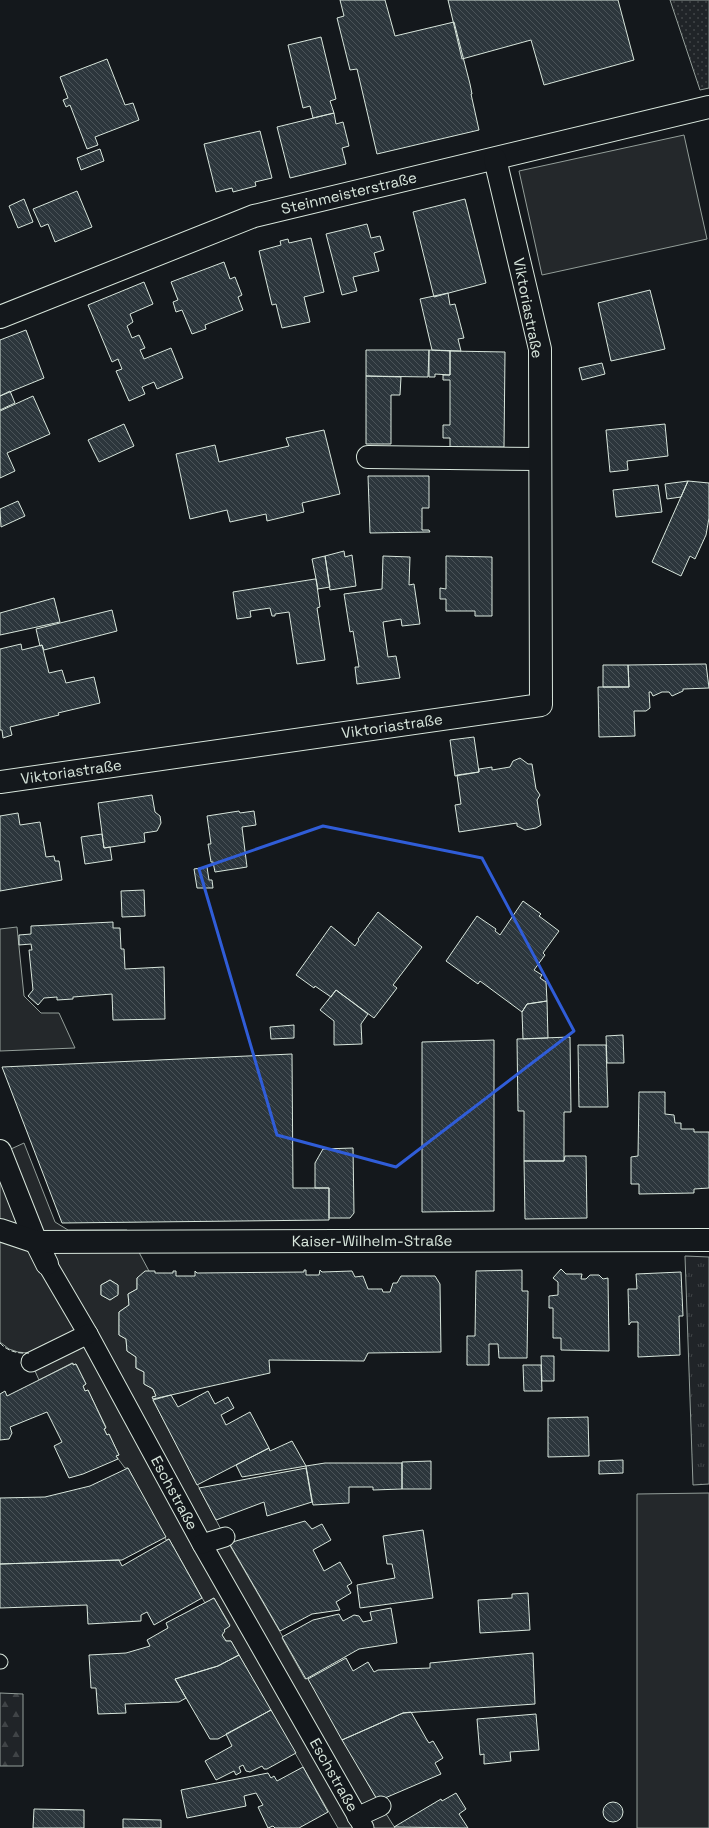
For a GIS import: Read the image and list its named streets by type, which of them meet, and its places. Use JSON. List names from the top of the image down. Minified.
{"streets":{"street":["Steinmeisterstraße","Viktoriastraße","Kaiser-Wilhelm-Straße","Eschstraße"]},"crossings":[["Steinmeisterstraße","Viktoriastraße"],["Kaiser-Wilhelm-Straße","Eschstraße"]]}
